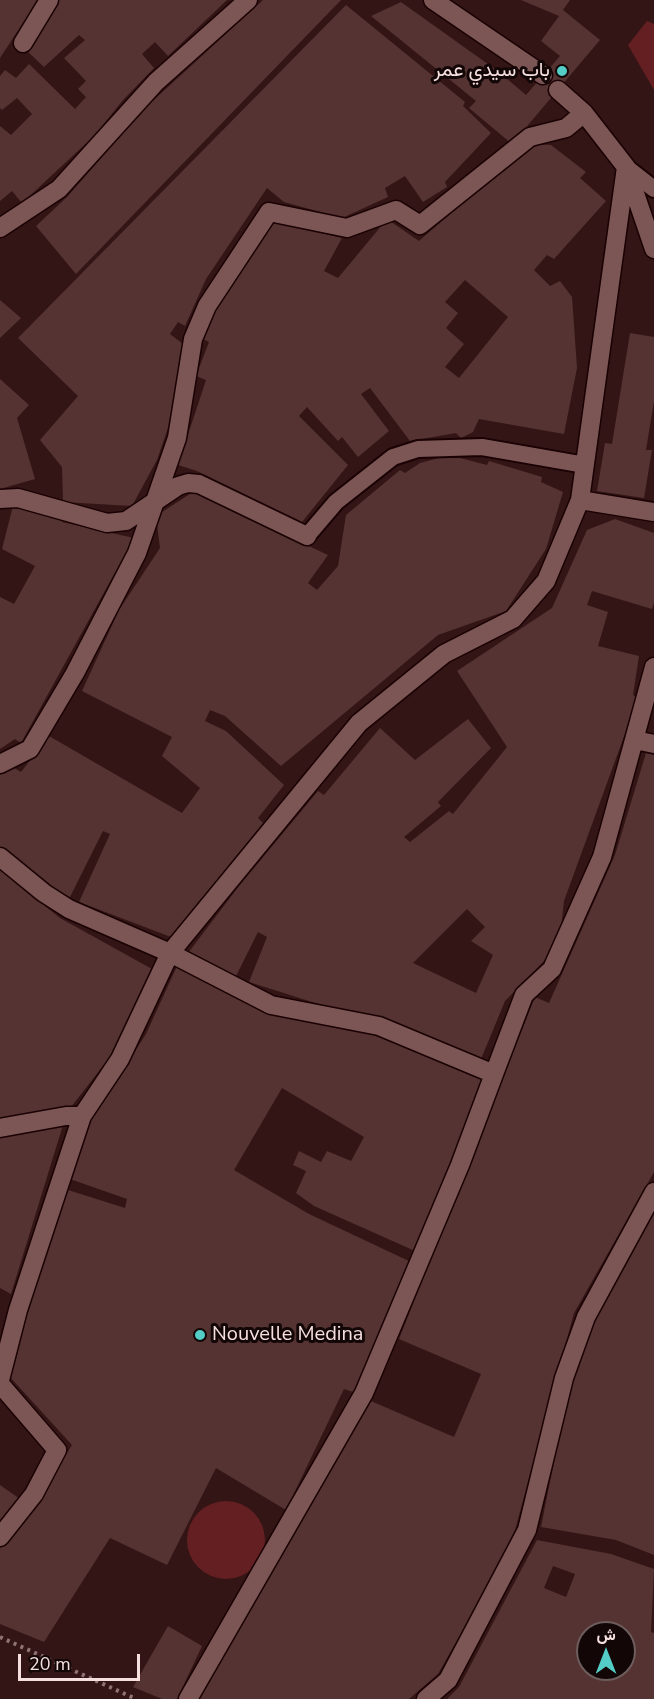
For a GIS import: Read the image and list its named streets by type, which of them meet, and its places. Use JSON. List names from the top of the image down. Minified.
{"places":["باب سيدي عمر","Nouvelle Medina"],"scale_bar":"20 m","north":"top"}
